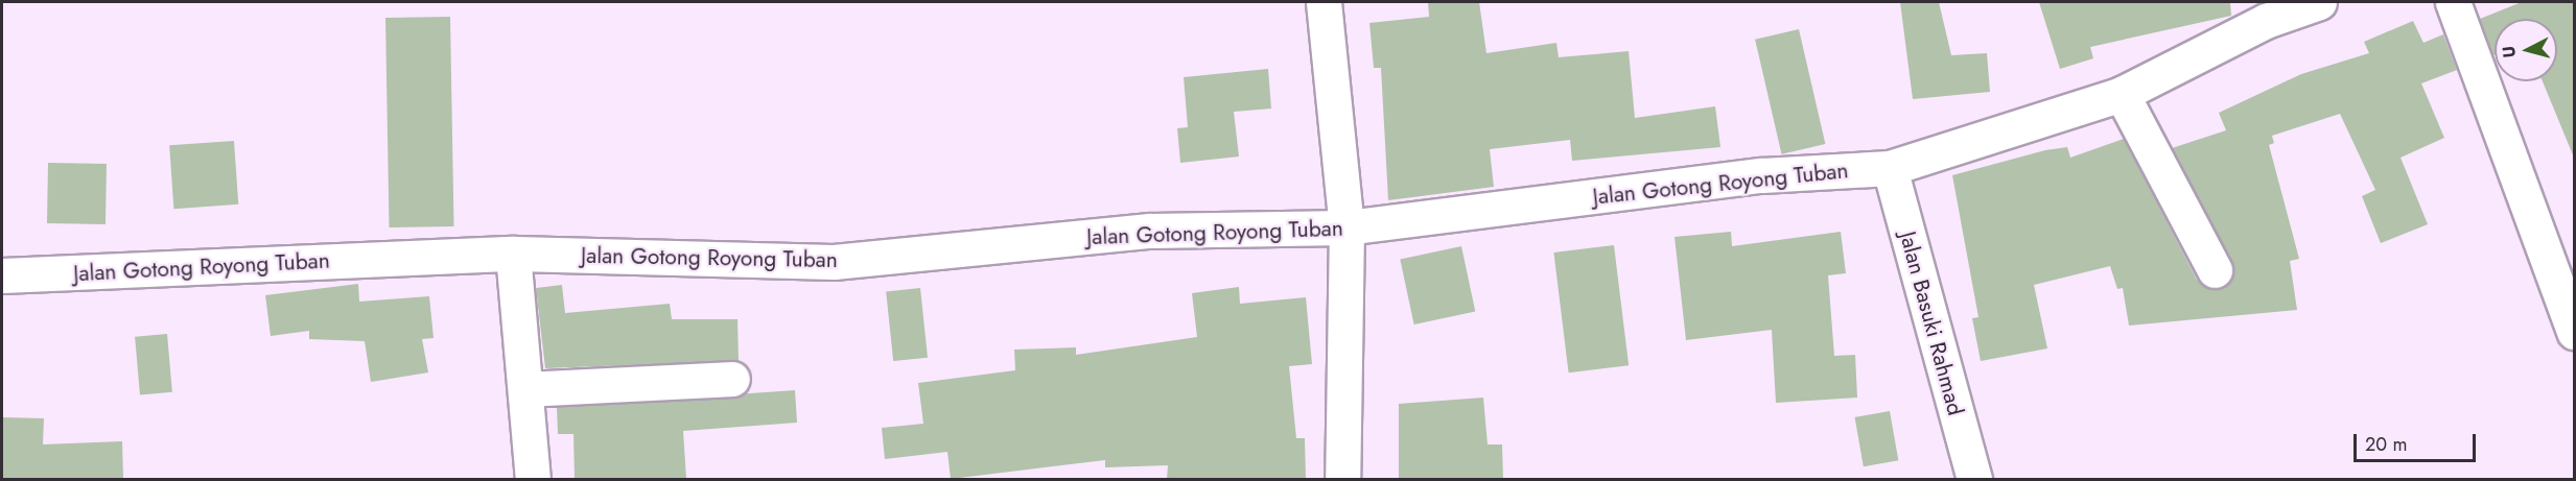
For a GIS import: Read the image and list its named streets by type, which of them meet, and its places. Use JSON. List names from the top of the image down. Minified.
{"streets":{"street":["Jalan Gotong Royong Tuban","Jalan Basuki Rahmad"]},"crossings":[["Jalan Gotong Royong Tuban","Jalan Basuki Rahmad"]],"scale_bar":"20 m","north":"left"}
